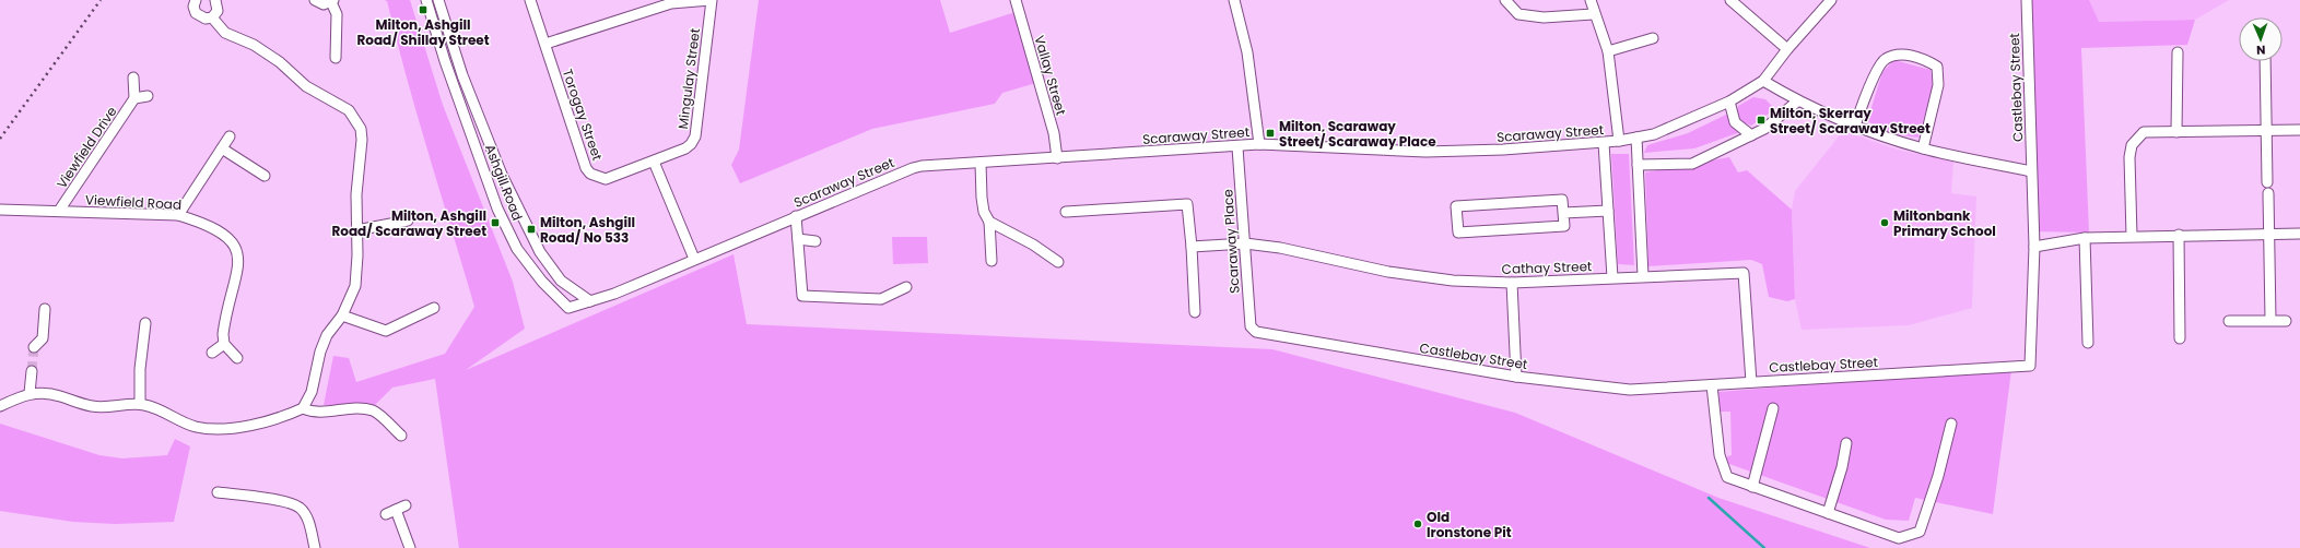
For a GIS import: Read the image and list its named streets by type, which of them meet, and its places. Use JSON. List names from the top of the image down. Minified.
{"streets":{"street":["Vallay Street","Mingulay Street","Castlebay Street","Torogay Street","Scaraway Street","Viewfield Drive","Ashgill Road","Viewfield Road","Scaraway Place","Cathay Street"]},"crossings":[["Vallay Street","Scaraway Street"],["Mingulay Street","Torogay Street"],["Castlebay Street","Scaraway Place"],["Castlebay Street","Cathay Street"],["Scaraway Street","Ashgill Road"],["Scaraway Street","Scaraway Place"],["Viewfield Drive","Viewfield Road"],["Scaraway Place","Cathay Street"]],"places":{"transit":["Milton, Ashgill Road/ Shillay Street","Milton, Skerray Street/ Scaraway Street","Milton, Scaraway Street/ Scaraway Place","Milton, Ashgill Road/ Scaraway Street","Milton, Ashgill Road/ No 533"],"other":["Miltonbank Primary School","Old Ironstone Pit"]},"north":"bottom"}
